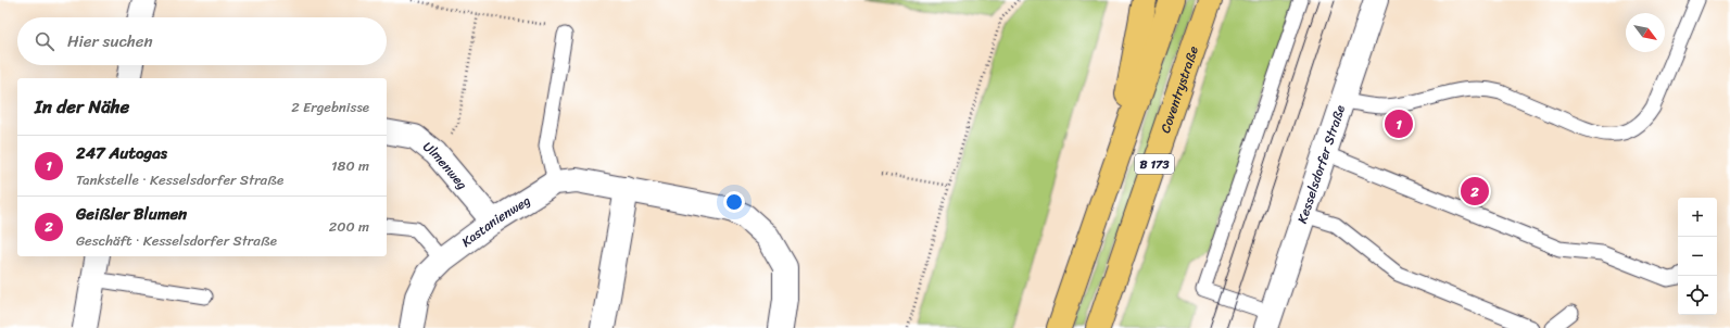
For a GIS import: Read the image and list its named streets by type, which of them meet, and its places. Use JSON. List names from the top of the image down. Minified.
{"streets":{"highway":["Coventrystraße","B 173"],"street":["Kesselsdorfer Straße","Ulmenweg","Kastanienweg"]},"crossings":[["Ulmenweg","Kastanienweg"]],"north":"bottom right","page":{"search":"Hier suchen","heading":["In der Nähe","2 Ergebnisse"],"pins":["1","2"],"list":[{"mark":"1","name":"247 Autogas","note":"Tankstelle · Kesselsdorfer Straße","value":"180 m"},{"mark":"2","name":"Geißler Blumen","note":"Geschäft · Kesselsdorfer Straße","value":"200 m"}],"map_buttons":["+","−"]}}
